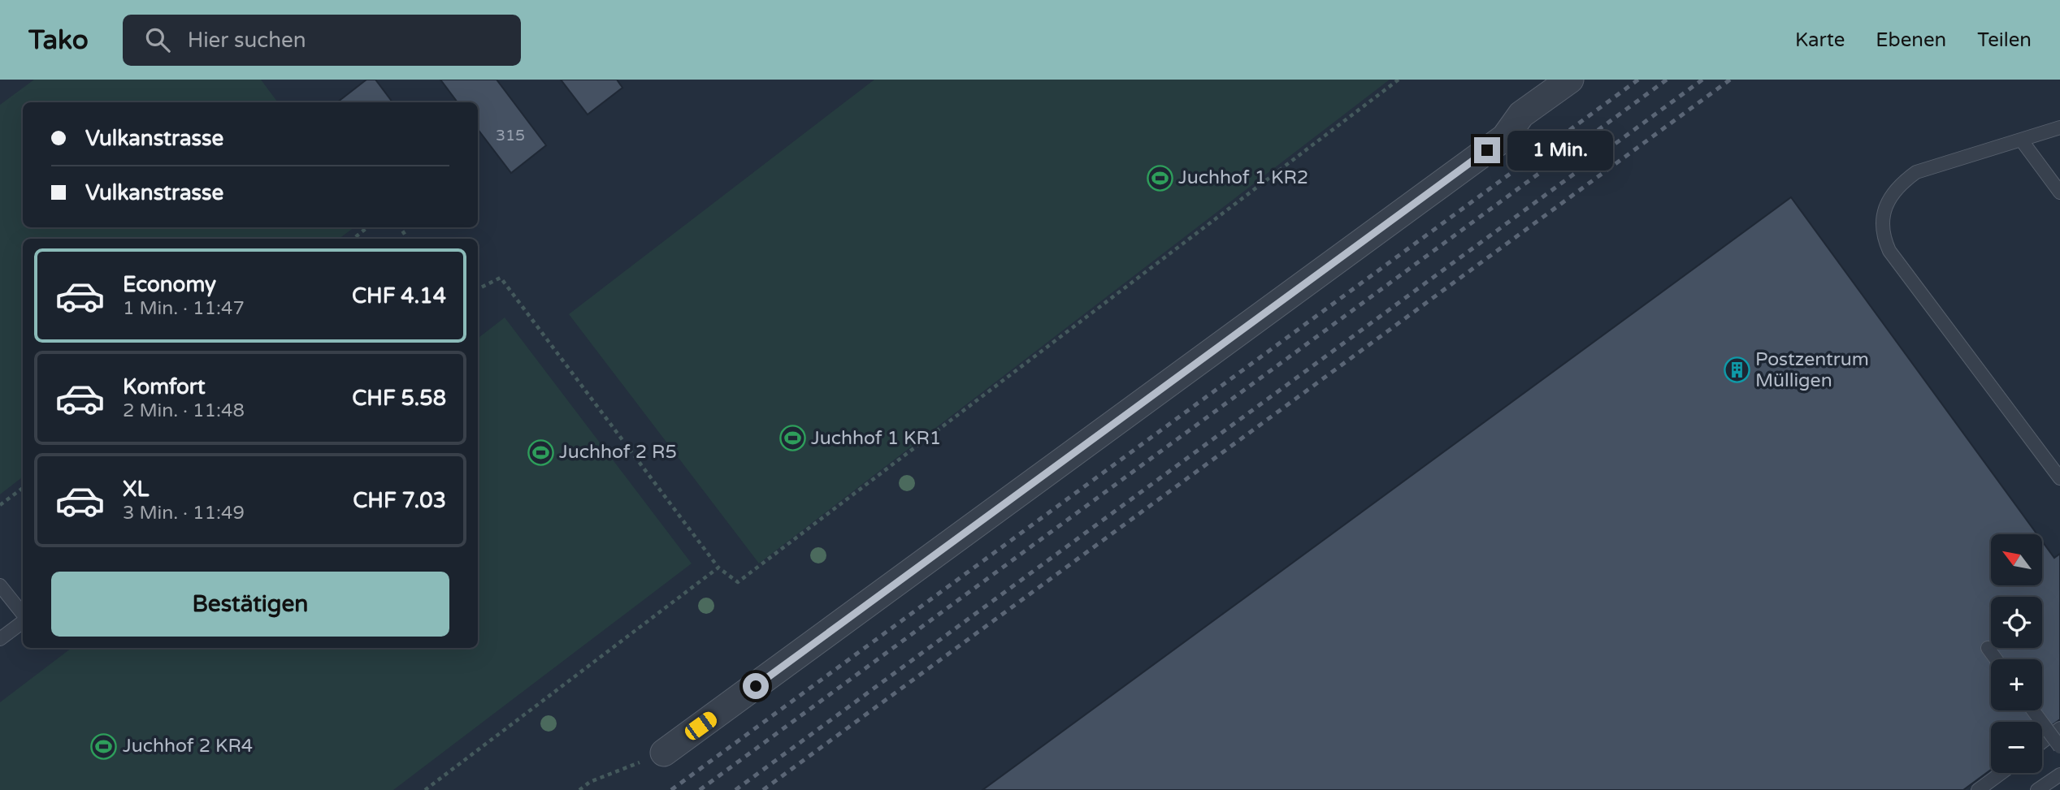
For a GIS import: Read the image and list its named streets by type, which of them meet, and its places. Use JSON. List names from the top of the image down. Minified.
{"places":{"sports":["Juchhof 1 KR2","Juchhof 1 KR1","Juchhof 2 R5","Juchhof 2 KR4"],"building":["Postzentrum Mülligen"]},"house_numbers":["315"],"north":"top left","page":{"header":"Tako","search":"Hier suchen","nav":["Karte","Ebenen","Teilen"],"banner":["Vulkanstrasse","Vulkanstrasse"],"bubble":"1 Min.","list":[{"name":"Economy","note":"1 Min. · 11:47","value":"CHF 4.14"},{"name":"Komfort","note":"2 Min. · 11:48","value":"CHF 5.58"},{"name":"XL","note":"3 Min. · 11:49","value":"CHF 7.03"}],"map_buttons":["+","−"],"buttons":"Bestätigen"}}
